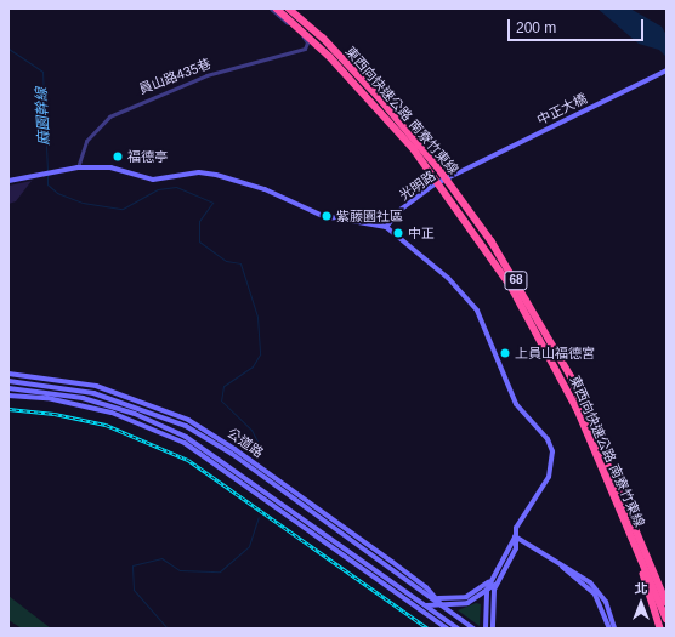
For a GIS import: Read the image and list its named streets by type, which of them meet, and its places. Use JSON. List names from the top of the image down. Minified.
{"streets":{"highway":["東西向快速公路 南寮竹東線","68"],"street":["員山路435巷","中正大橋","光明路","公道路"]},"crossings":[["中正大橋","光明路"]],"water":["麻園幹線"],"places":["福德亭","紫藤園社區","中正","上員山福德宮"],"scale_bar":"200 m","north":"top"}
